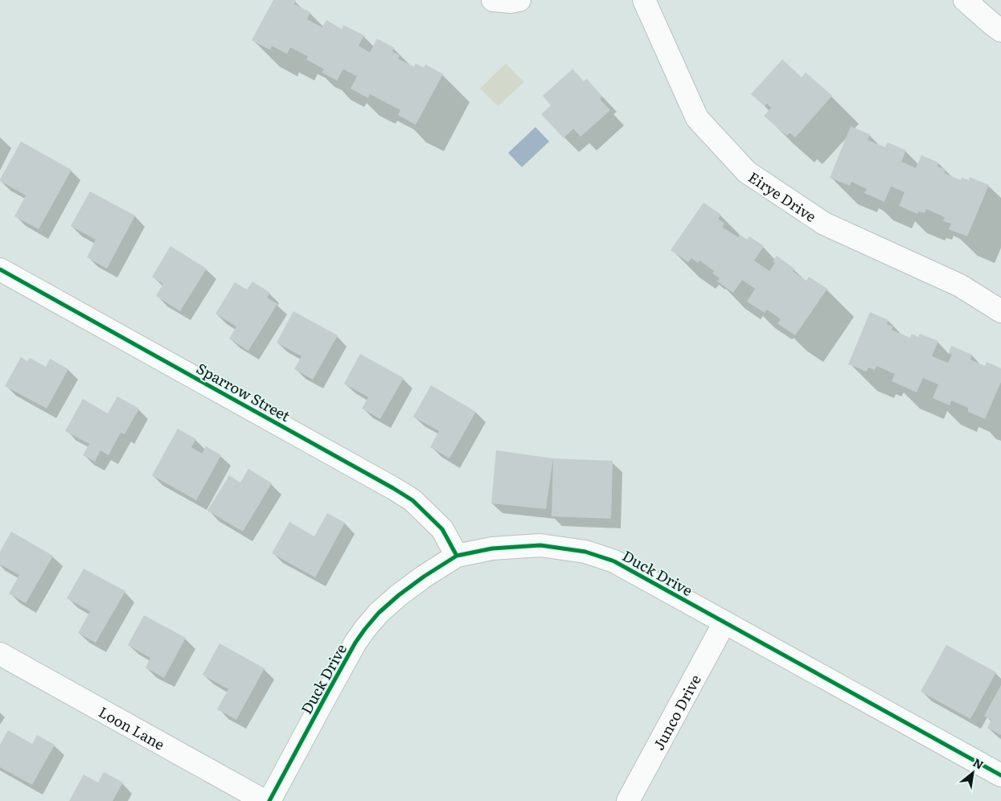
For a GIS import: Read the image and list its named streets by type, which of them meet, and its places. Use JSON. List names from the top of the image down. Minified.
{"streets":{"street":["Eirye Drive","Sparrow Street","Duck Drive","Junco Drive","Loon Lane"]},"crossings":[["Sparrow Street","Duck Drive"],["Duck Drive","Junco Drive"]],"north":"top right"}
